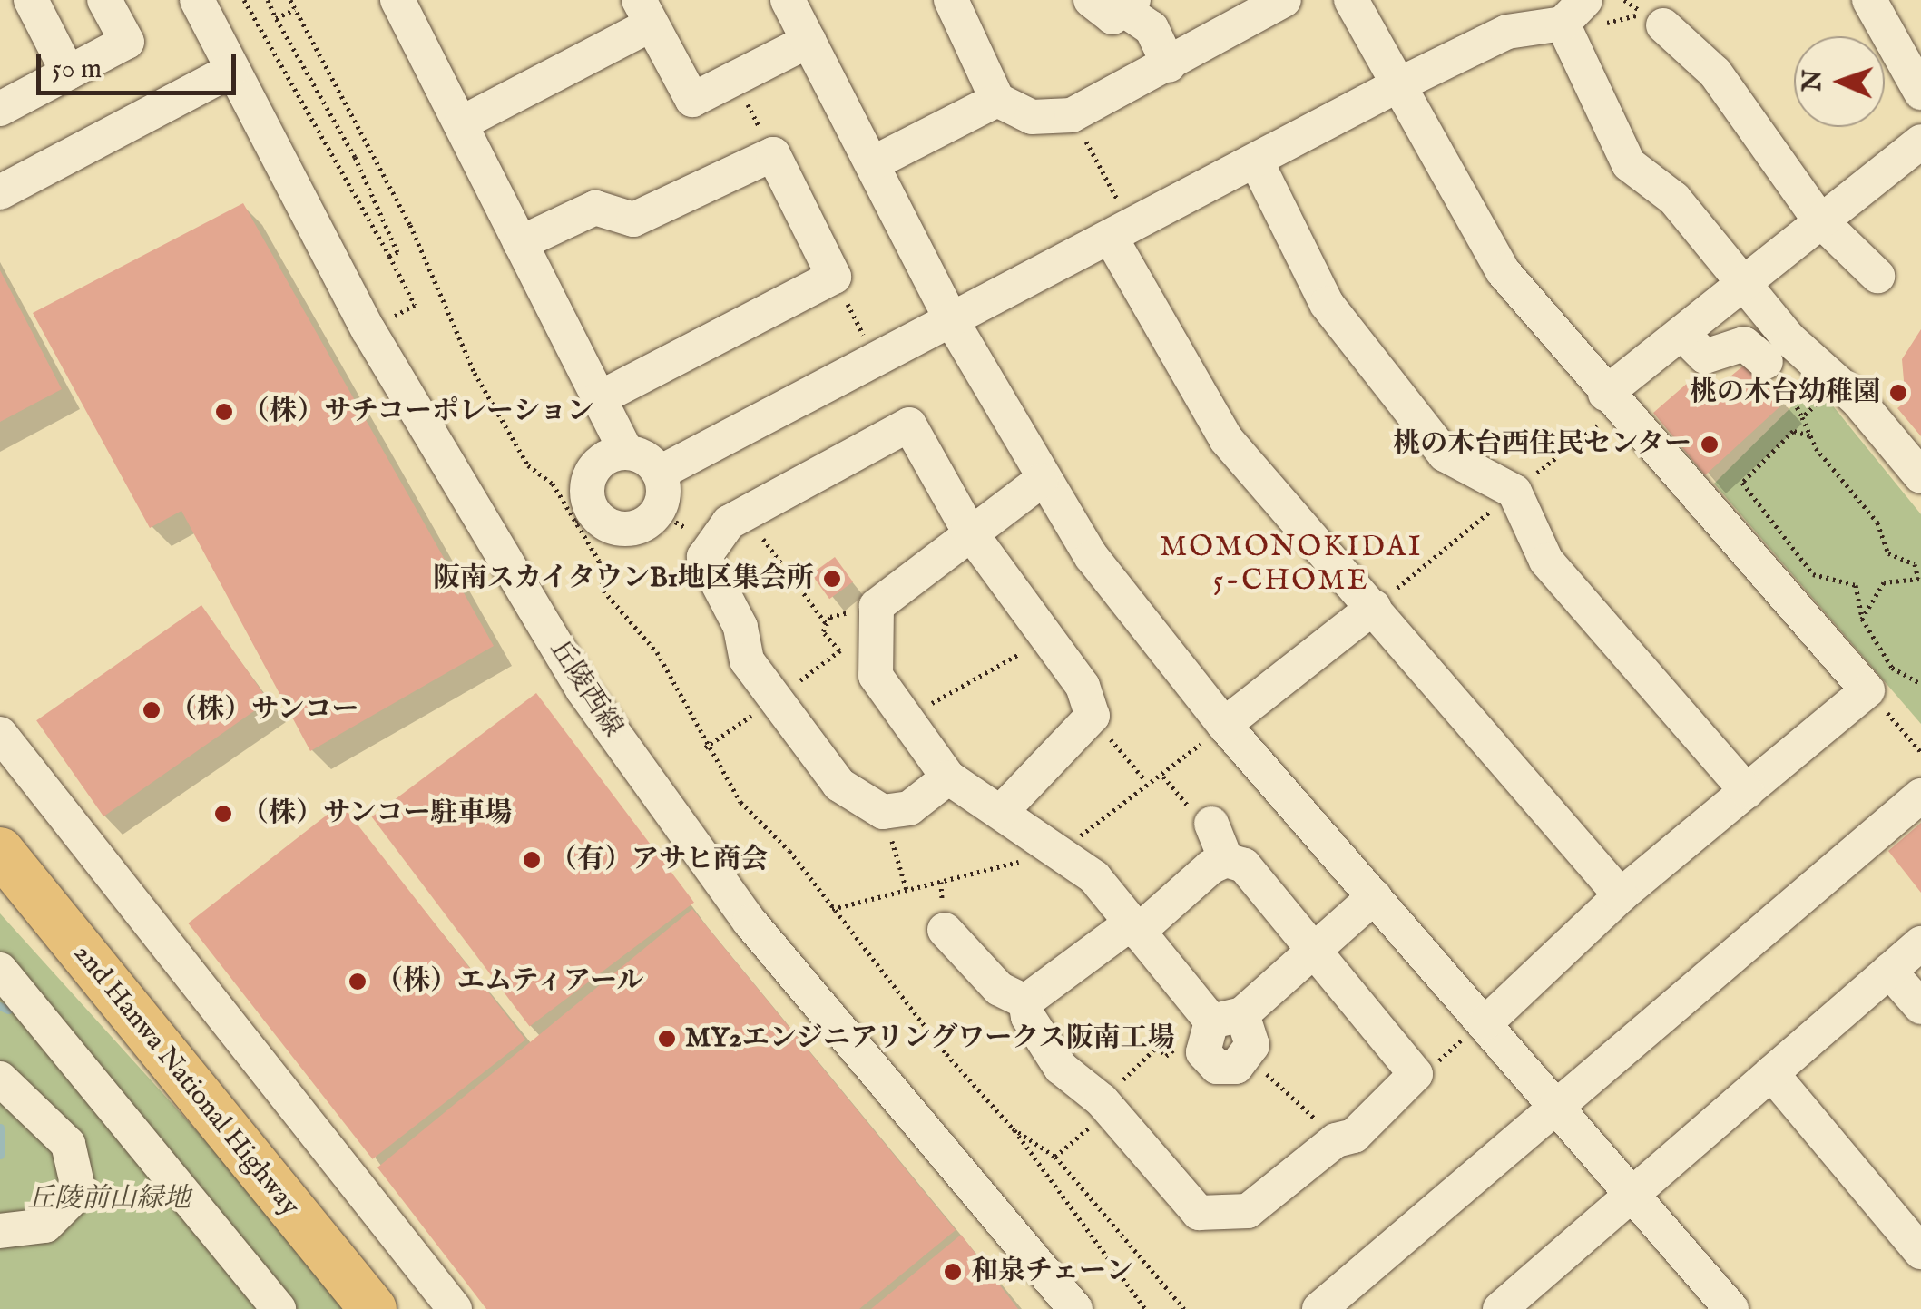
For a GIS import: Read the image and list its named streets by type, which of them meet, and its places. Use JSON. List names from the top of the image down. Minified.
{"streets":{"highway":["2nd Hanwa National Highway"],"street":["丘陵西線"]},"districts":["MOMONOKIDAI 5-CHOME"],"parks":["丘陵前山緑地"],"places":["桃の木台幼稚園","（株）サチコーポレーション","桃の木台西住民センター","阪南スカイタウンB1地区集会所","（株）サンコー","（株）サンコー駐車場","（有）アサヒ商会","（株）エムティアール","MY2エンジニアリングワークス阪南工場","和泉チェーン"],"scale_bar":"50 m","north":"left"}
